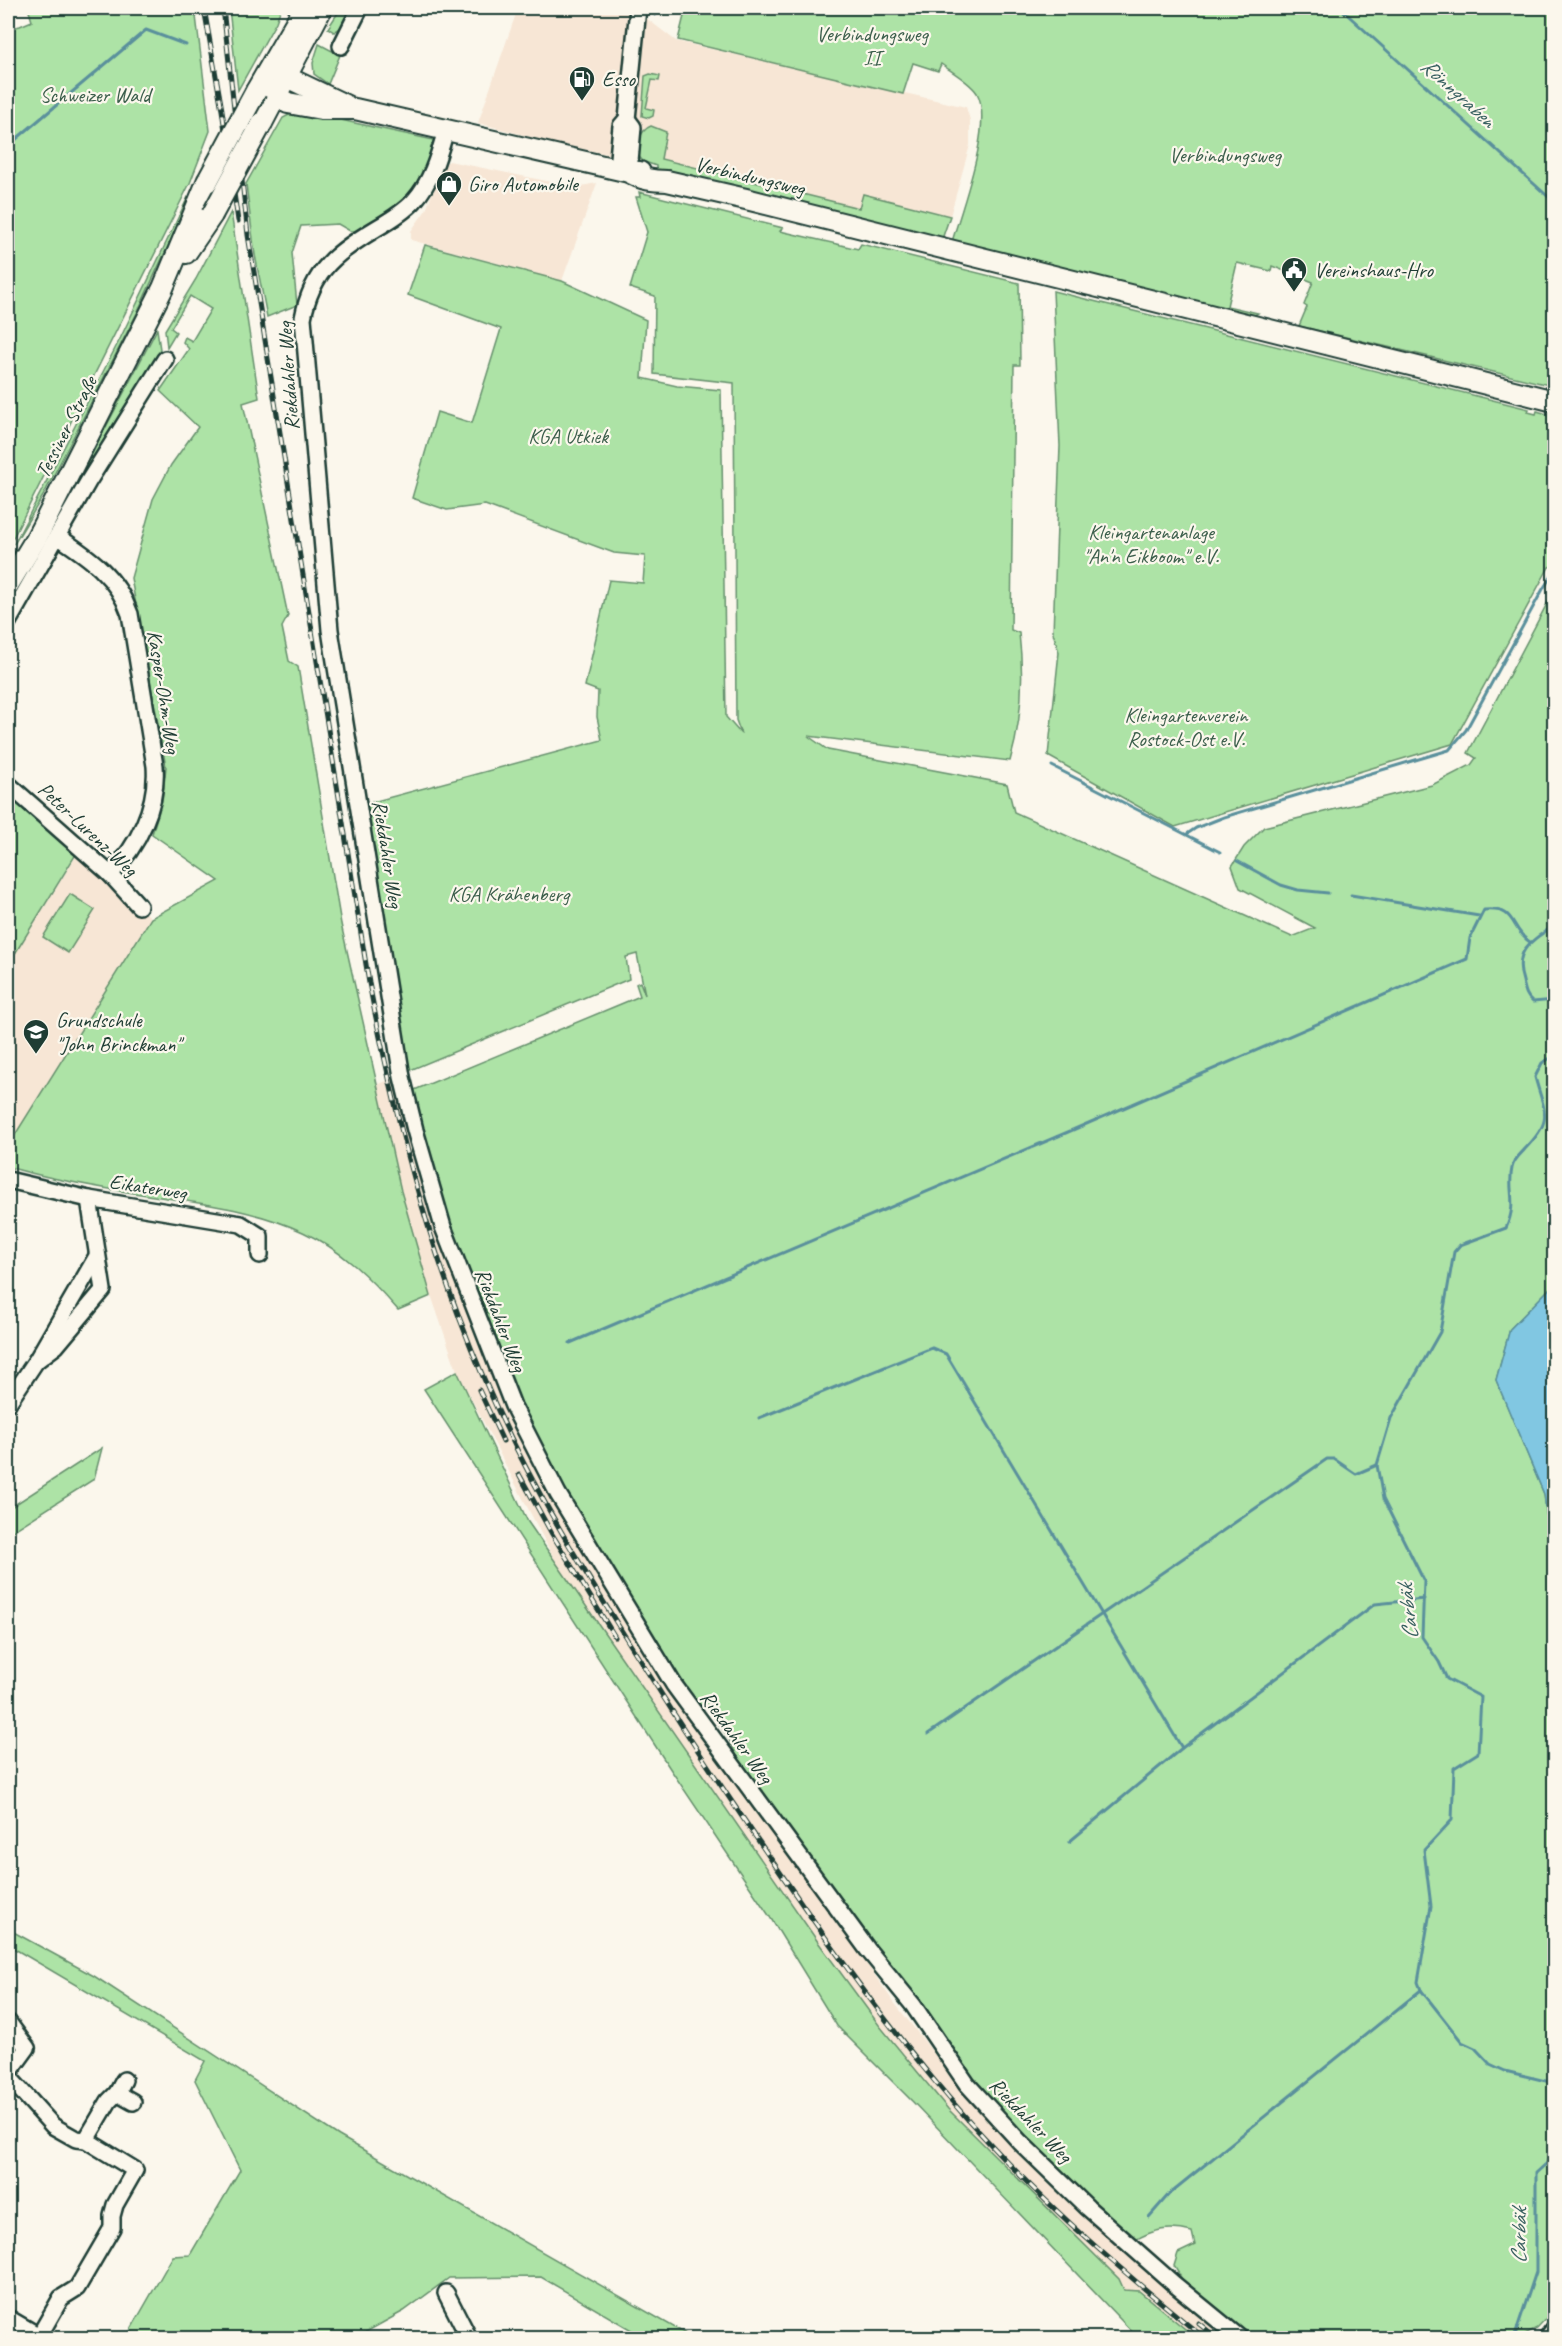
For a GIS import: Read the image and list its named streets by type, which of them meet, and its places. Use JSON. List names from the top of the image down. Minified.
{"streets":{"main road":["Verbindungsweg","Tessiner Straße"],"street":["Riekdahler Weg","Kasper-Ohm-Weg","Peter-Lurenz-Weg","Eikaterweg"]},"crossings":[["Verbindungsweg","Riekdahler Weg"],["Verbindungsweg","Tessiner Straße"],["Tessiner Straße","Kasper-Ohm-Weg"],["Kasper-Ohm-Weg","Peter-Lurenz-Weg"]],"water":["Rönngraben","Carbäk"],"parks":["Verbindungsweg II","Schweizer Wald","Verbindungsweg","KGA Utkiek","Kleingartenanlage \"An'n Eikboom\" e.V.","Kleingartenverein Rostock-Ost e.V.","KGA Krähenberg"],"places":{"fuel station":["Esso"],"shop":["Giro Automobile"],"public building":["Vereinshaus-Hro"],"school or university":["Grundschule \"John Brinckman\""]}}
